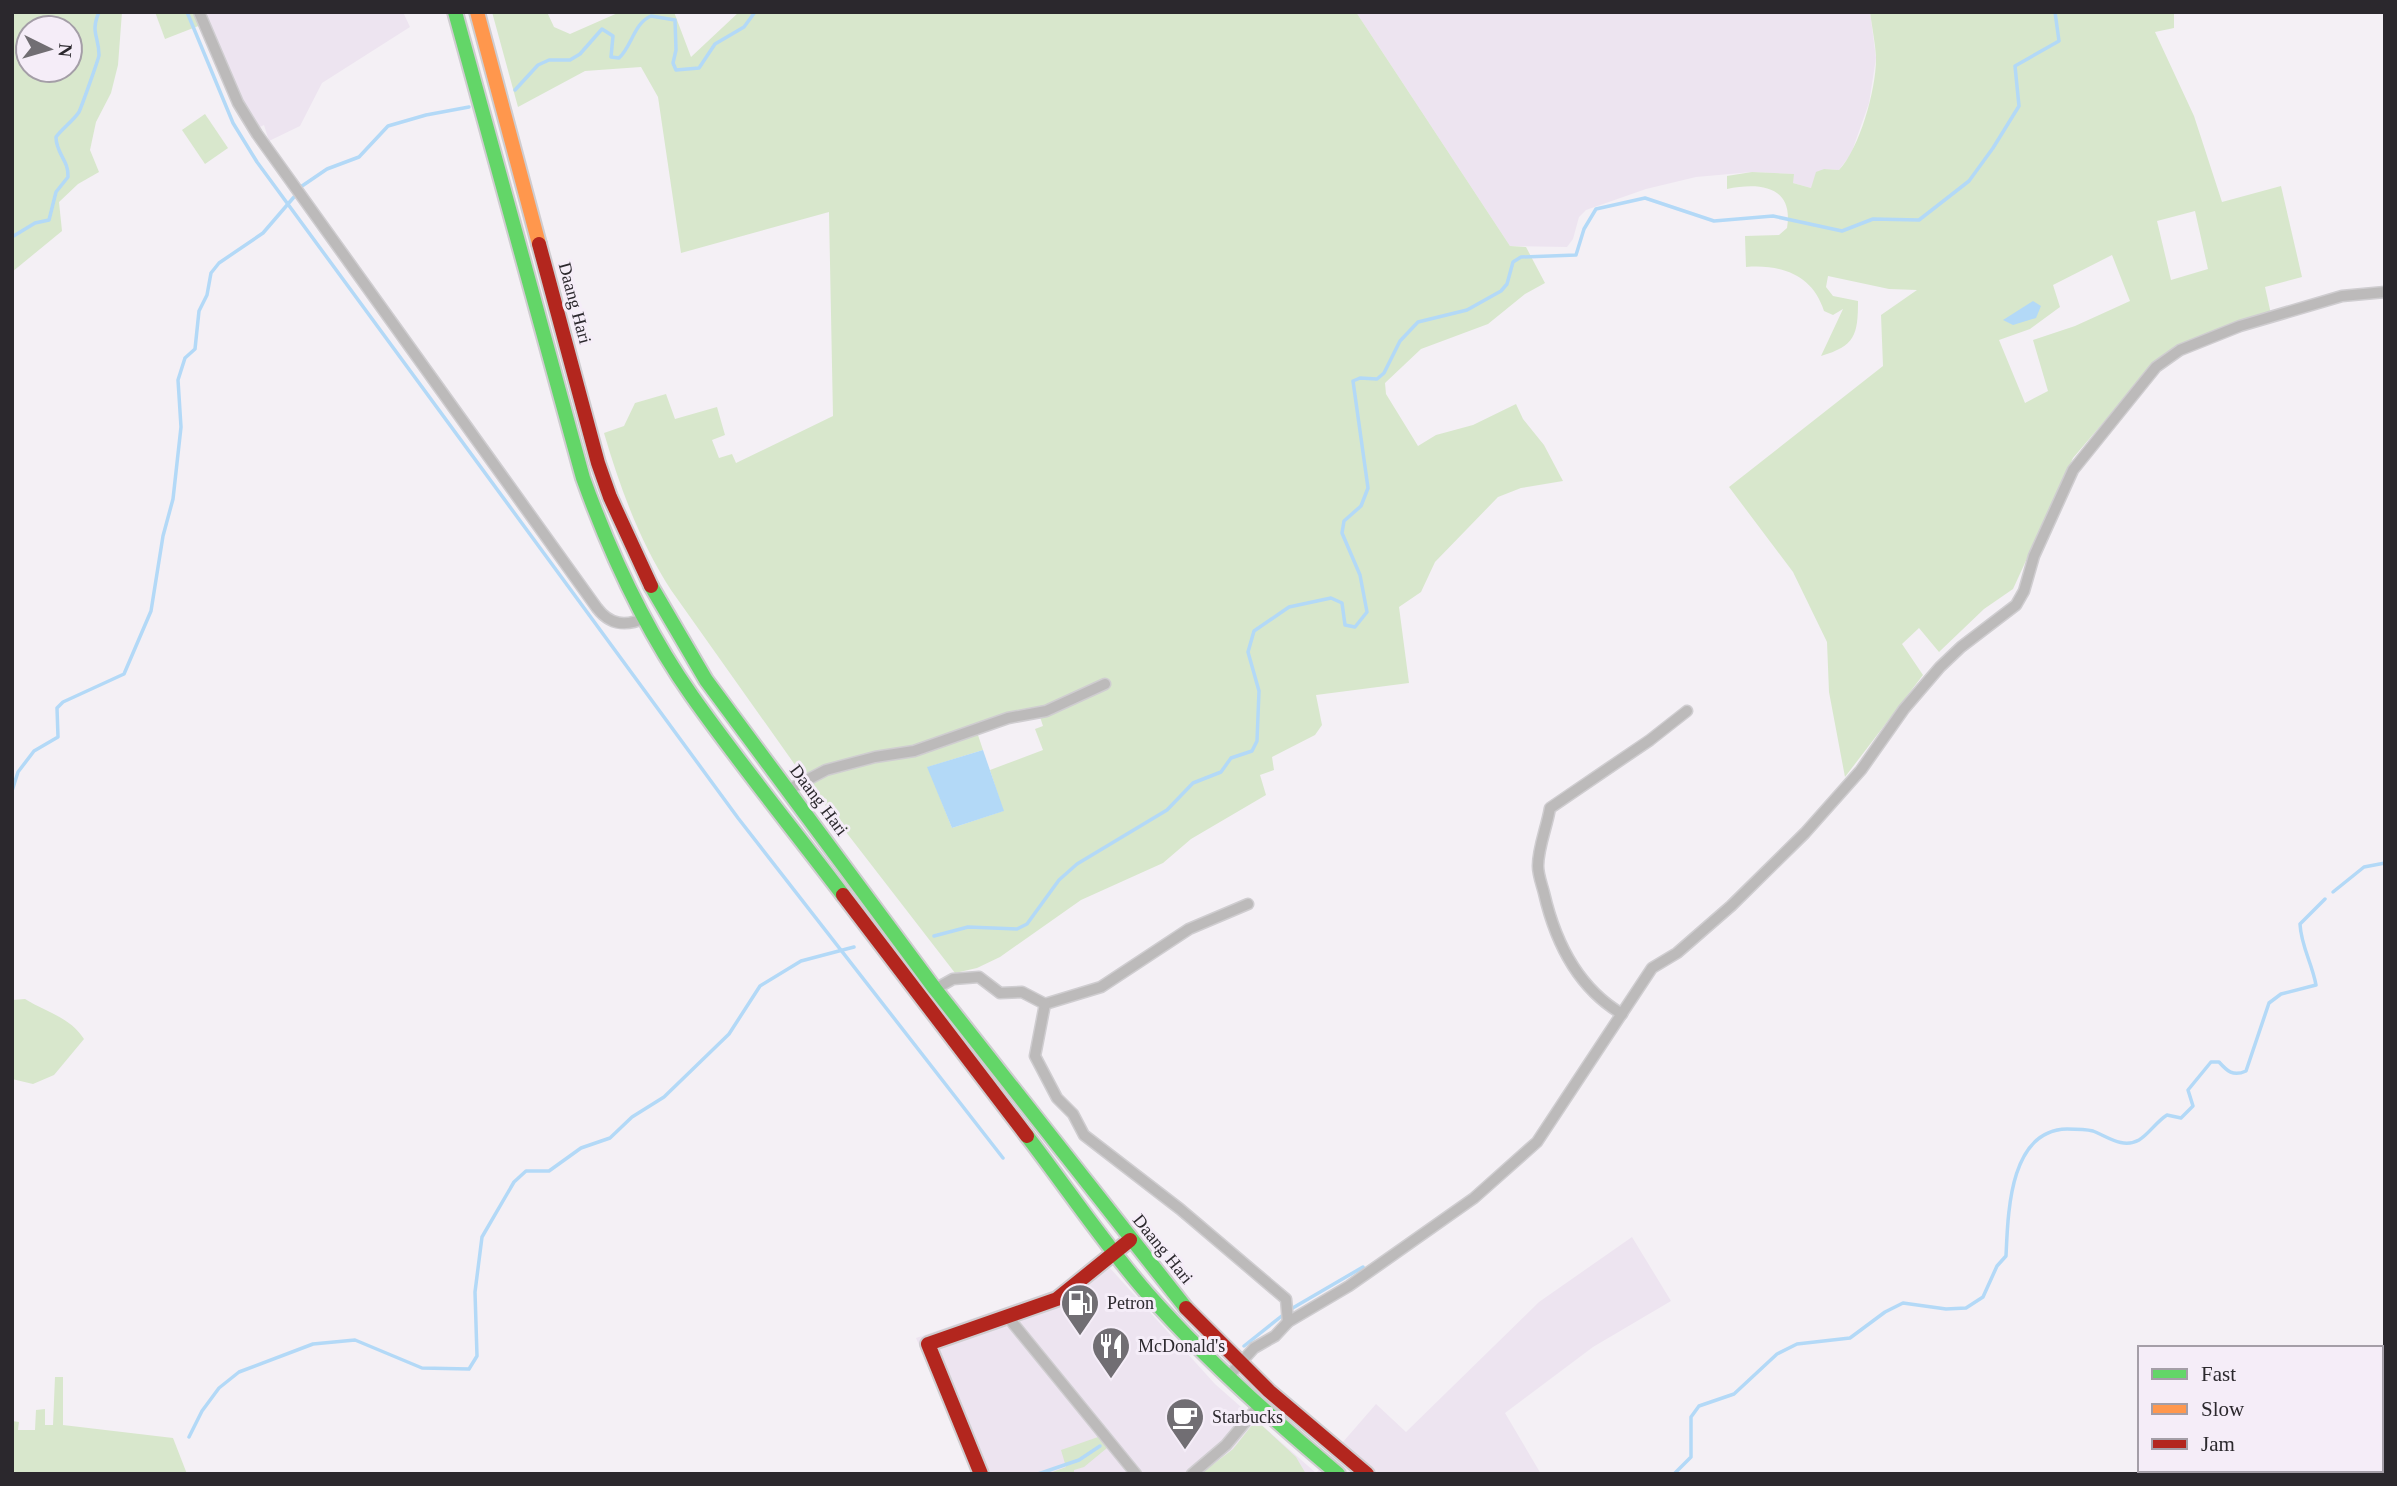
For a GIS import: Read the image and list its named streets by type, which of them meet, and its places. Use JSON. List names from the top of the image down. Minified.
{"streets":{"main road":["Daang Hari"]},"places":{"fuel station":["Petron"],"restaurant":["McDonald's"],"cafe":["Starbucks"]},"legend":["Fast","Slow","Jam"],"north":"right"}
